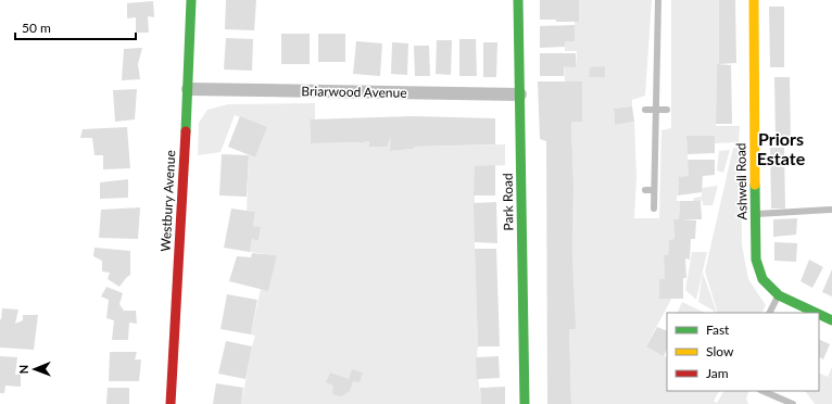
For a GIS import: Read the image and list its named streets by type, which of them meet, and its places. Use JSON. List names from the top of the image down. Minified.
{"streets":{"street":["Briarwood Avenue","Ashwell Road","Westbury Avenue","Park Road"]},"crossings":[["Briarwood Avenue","Westbury Avenue"],["Briarwood Avenue","Park Road"]],"districts":["Priors Estate"],"legend":["Fast","Slow","Jam"],"scale_bar":"50 m","north":"left"}
